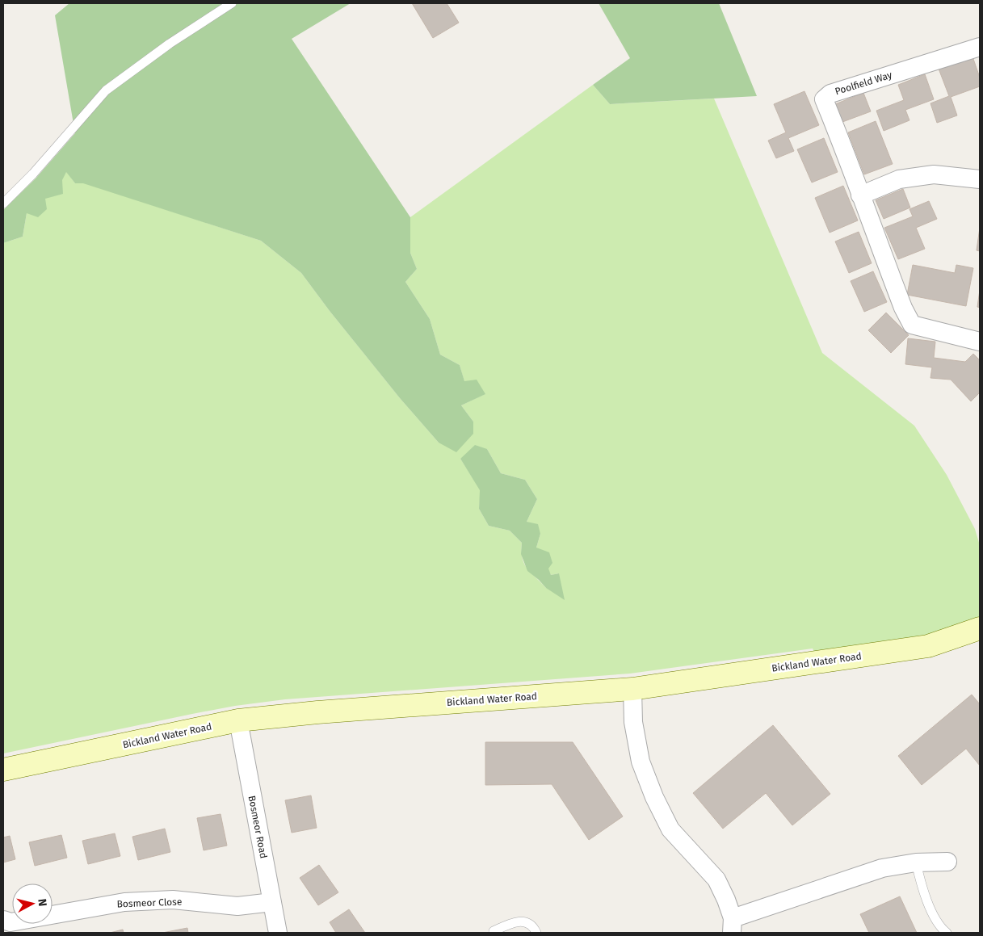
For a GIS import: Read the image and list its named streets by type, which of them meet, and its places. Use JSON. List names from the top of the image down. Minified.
{"streets":{"street":["Poolfield Way","Bickland Water Road","Bosmeor Road","Bosmeor Close"]},"crossings":[["Bickland Water Road","Bosmeor Road"],["Bosmeor Road","Bosmeor Close"]],"north":"right"}
